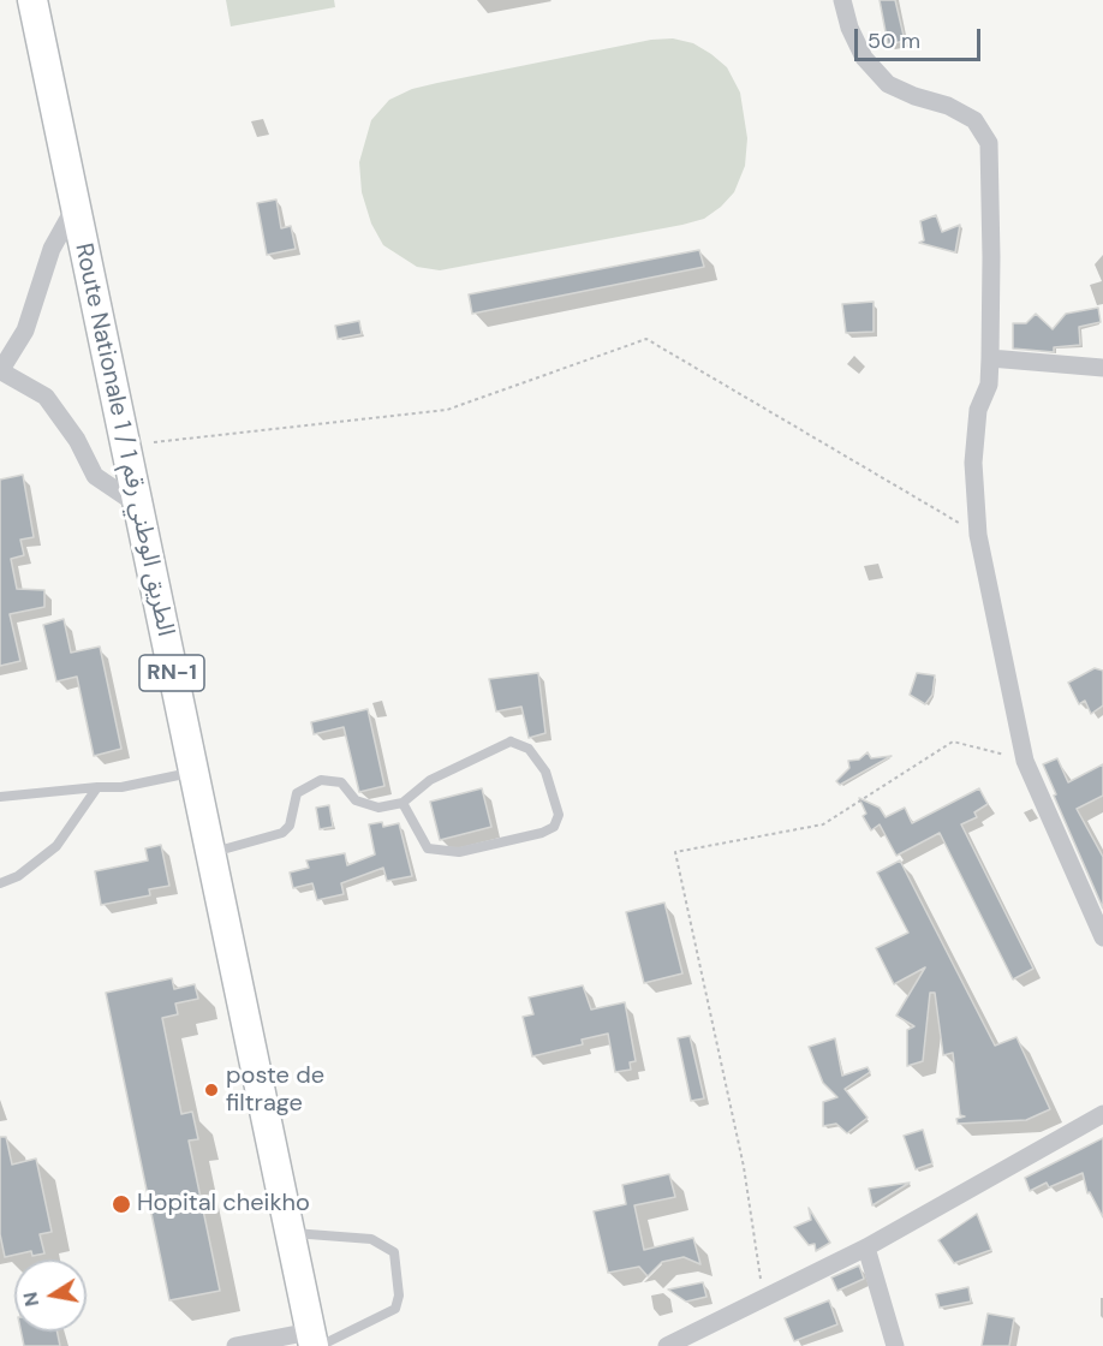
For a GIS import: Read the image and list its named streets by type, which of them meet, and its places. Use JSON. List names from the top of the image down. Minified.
{"streets":{"main road":["Route Nationale 1 / الطريق الوطني رقم 1","RN-1"]},"places":["poste de filtrage","Hopital cheikho"],"scale_bar":"50 m","north":"left"}
